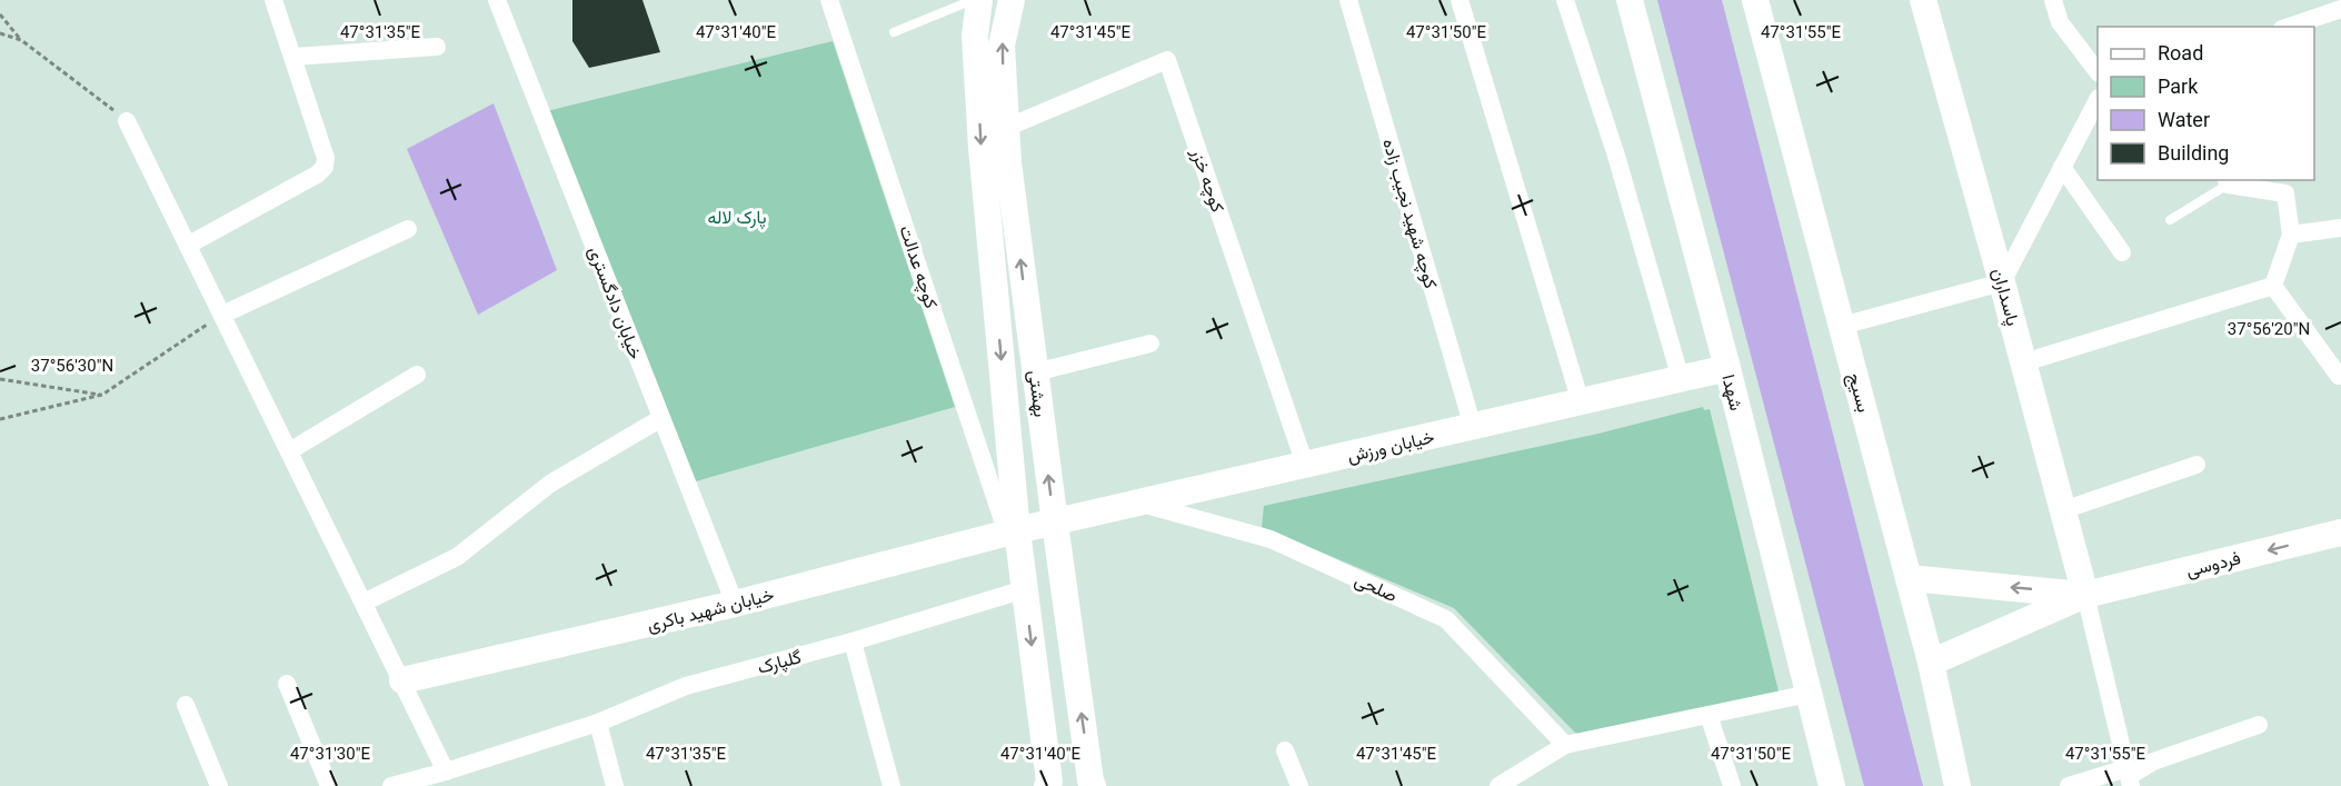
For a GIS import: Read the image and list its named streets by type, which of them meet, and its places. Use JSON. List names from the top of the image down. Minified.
{"streets":{"street":["کوچه خزر","کوچه شهید نجیب زاده","کوچه عدالت","پاسداران","خیابان دادگستری","شهدا","بسیج","بهشتی","خیابان ورزش","فردوسی","صلحی","خیابان شهید باکری","گلپارک"]},"crossings":[["کوچه خزر","بهشتی"],["کوچه خزر","خیابان ورزش"],["کوچه شهید نجیب زاده","خیابان ورزش"],["کوچه عدالت","بهشتی"],["کوچه عدالت","خیابان شهید باکری"],["پاسداران","فردوسی"],["خیابان دادگستری","خیابان شهید باکری"],["شهدا","خیابان ورزش"],["بهشتی","خیابان ورزش"],["بهشتی","خیابان شهید باکری"],["بهشتی","گلپارک"],["خیابان ورزش","صلحی"],["خیابان ورزش","خیابان شهید باکری"]],"parks":["پارک لاله"],"legend":["Road","Park","Water","Building"],"coordinates":["47°31'35\"E","47°31'40\"E","47°31'45\"E","47°31'50\"E","47°31'55\"E","37°56'20\"N","37°56'30\"N","47°31'30\"E"]}
